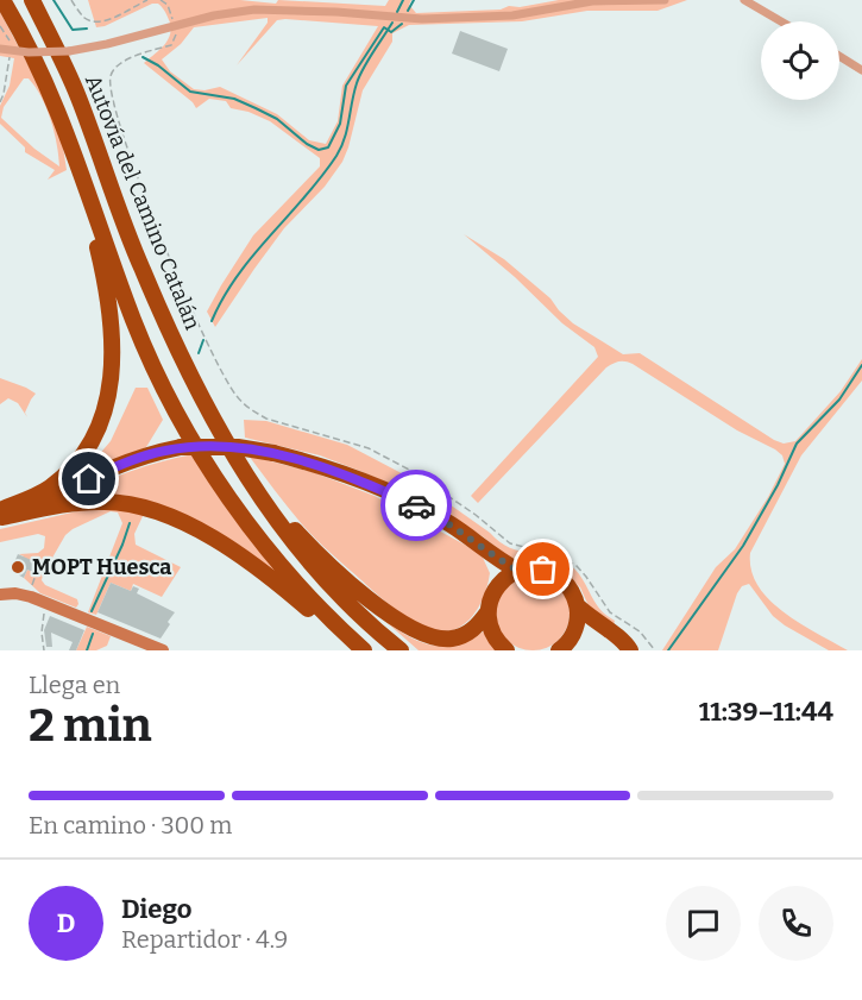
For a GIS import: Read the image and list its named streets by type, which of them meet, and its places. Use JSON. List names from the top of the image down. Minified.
{"streets":{"highway":["Autovía del Camino Catalán"]},"places":["MOPT Huesca"],"page":{"heading":["2 min","Llega en","11:39–11:44"],"panel":["Diego","Repartidor · 4.9"],"bar":"En camino · 300 m","round":"D"}}
